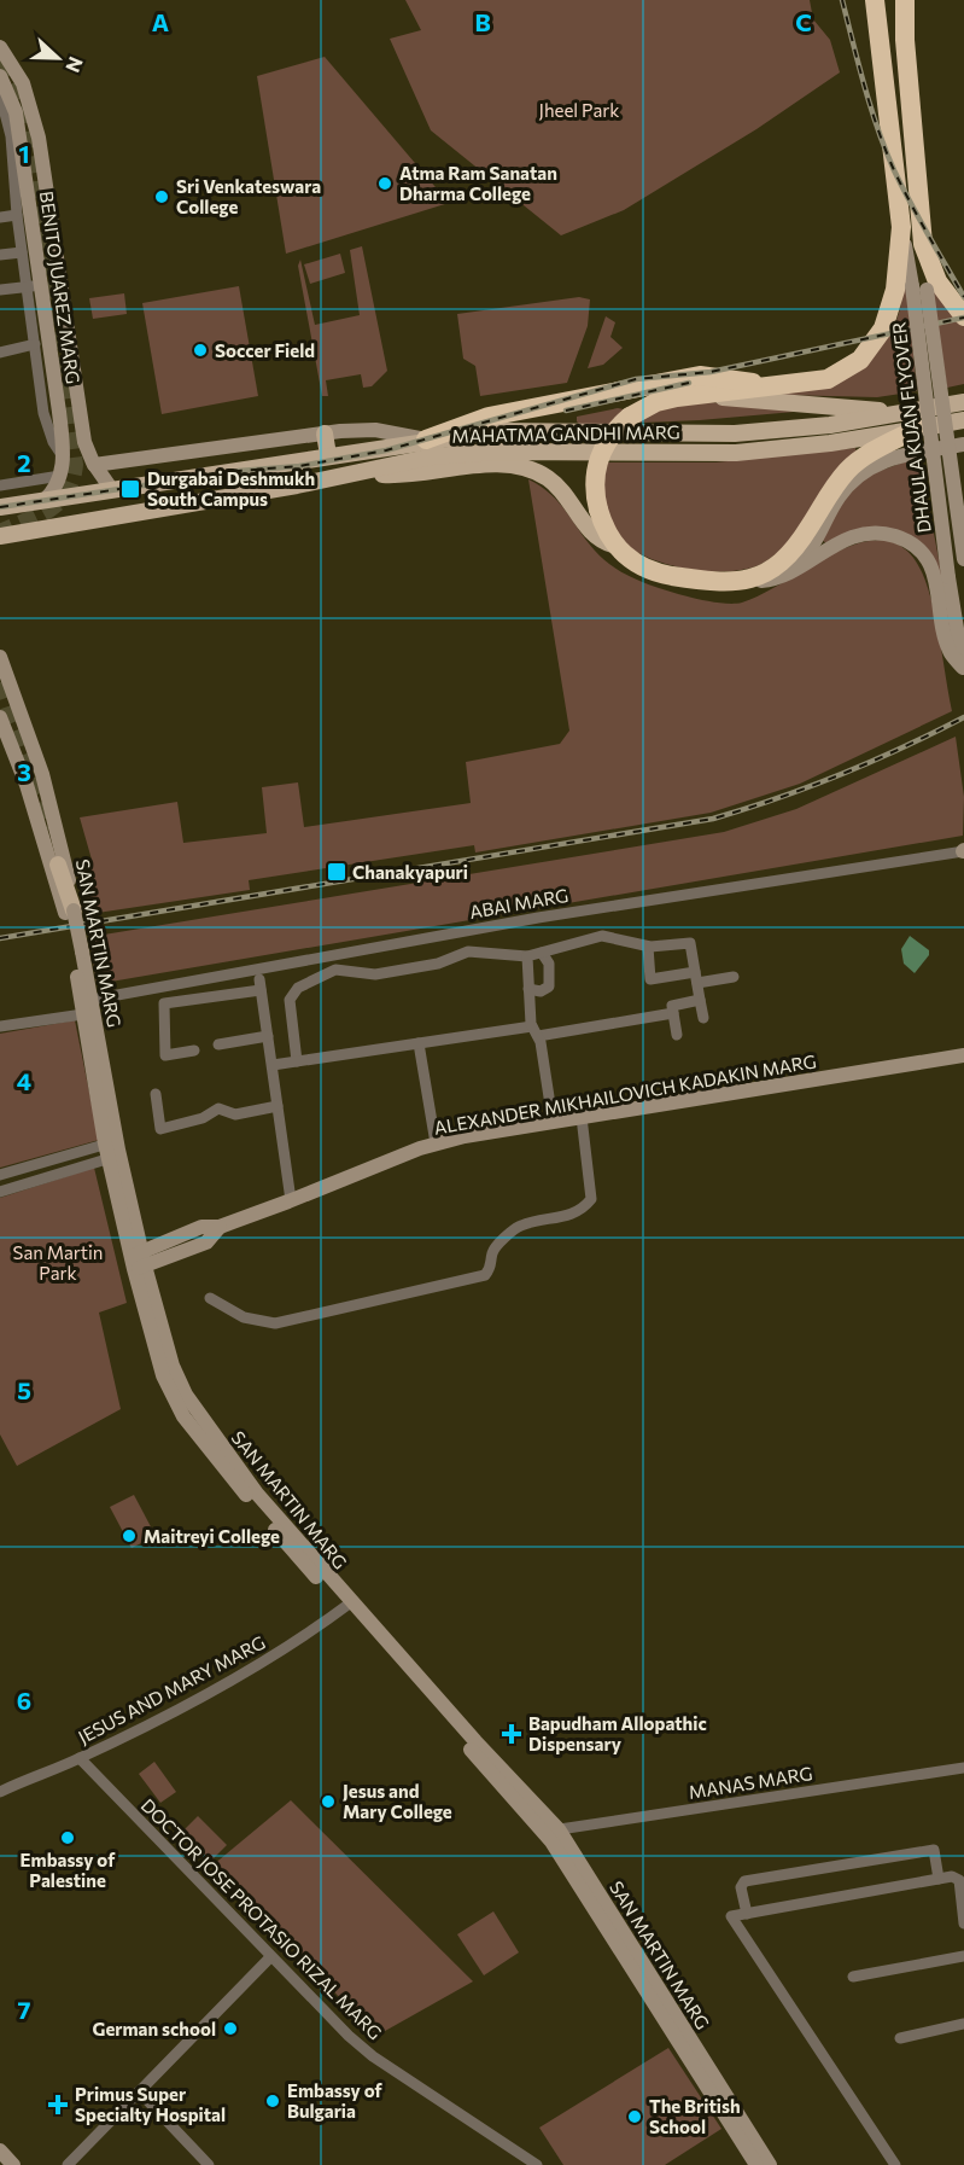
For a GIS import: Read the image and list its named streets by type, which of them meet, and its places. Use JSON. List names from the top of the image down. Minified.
{"streets":{"main road":["MAHATMA GANDHI MARG"],"street":["BENITO JUAREZ MARG","DHAULA KUAN FLYOVER","ABAI MARG","SAN MARTIN MARG","ALEXANDER MIKHAILOVICH KADAKIN MARG","JESUS AND MARY MARG","MANAS MARG","DOCTOR JOSE PROTASIO RIZAL MARG"]},"crossings":[["BENITO JUAREZ MARG","MAHATMA GANDHI MARG"],["ABAI MARG","SAN MARTIN MARG"],["SAN MARTIN MARG","ALEXANDER MIKHAILOVICH KADAKIN MARG"],["SAN MARTIN MARG","JESUS AND MARY MARG"],["SAN MARTIN MARG","MANAS MARG"],["JESUS AND MARY MARG","DOCTOR JOSE PROTASIO RIZAL MARG"]],"parks":["Jheel Park","San Martin Park"],"places":{"other":["Atma Ram Sanatan Dharma College","Sri Venkateswara College","Soccer Field","Maitreyi College","Jesus and Mary College","Embassy of Palestine","German school","Embassy of Bulgaria","The British School"],"transit":["Durgabai Deshmukh South Campus","Chanakyapuri"],"health":["Bapudham Allopathic Dispensary","Primus Super Specialty Hospital"]},"north":"right","grid":{"columns":["A","B","C"],"rows":["1","2","3","4","5","6","7"]}}
